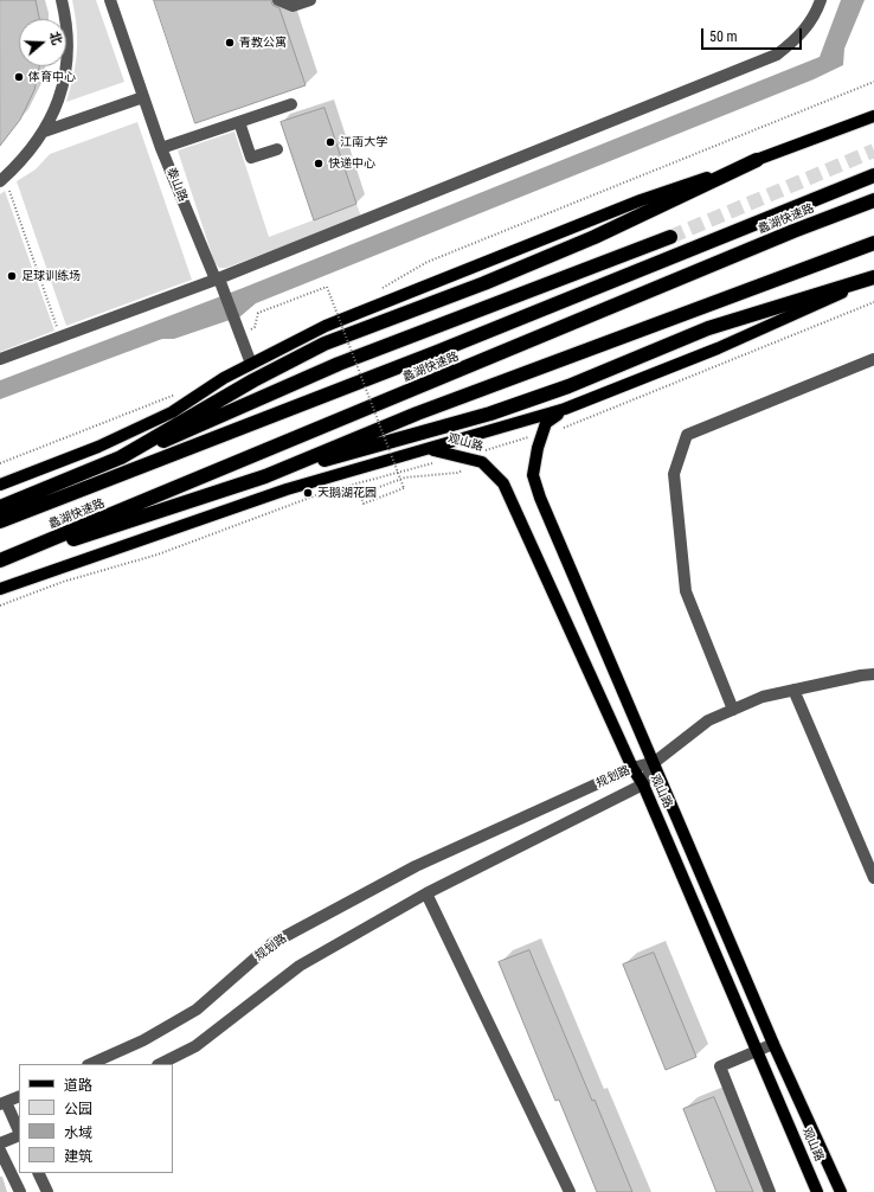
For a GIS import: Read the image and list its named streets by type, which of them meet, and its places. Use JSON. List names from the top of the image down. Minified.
{"streets":{"highway":["蠡湖快速路"],"main road":["观山路"],"street":["泰山路","规划路"]},"crossings":[["观山路","规划路"]],"places":["青教公寓","体育中心","江南大学","快递中心","足球训练场","天鹅湖花园"],"legend":["道路","公园","水域","建筑"],"scale_bar":"50 m","north":"right"}
